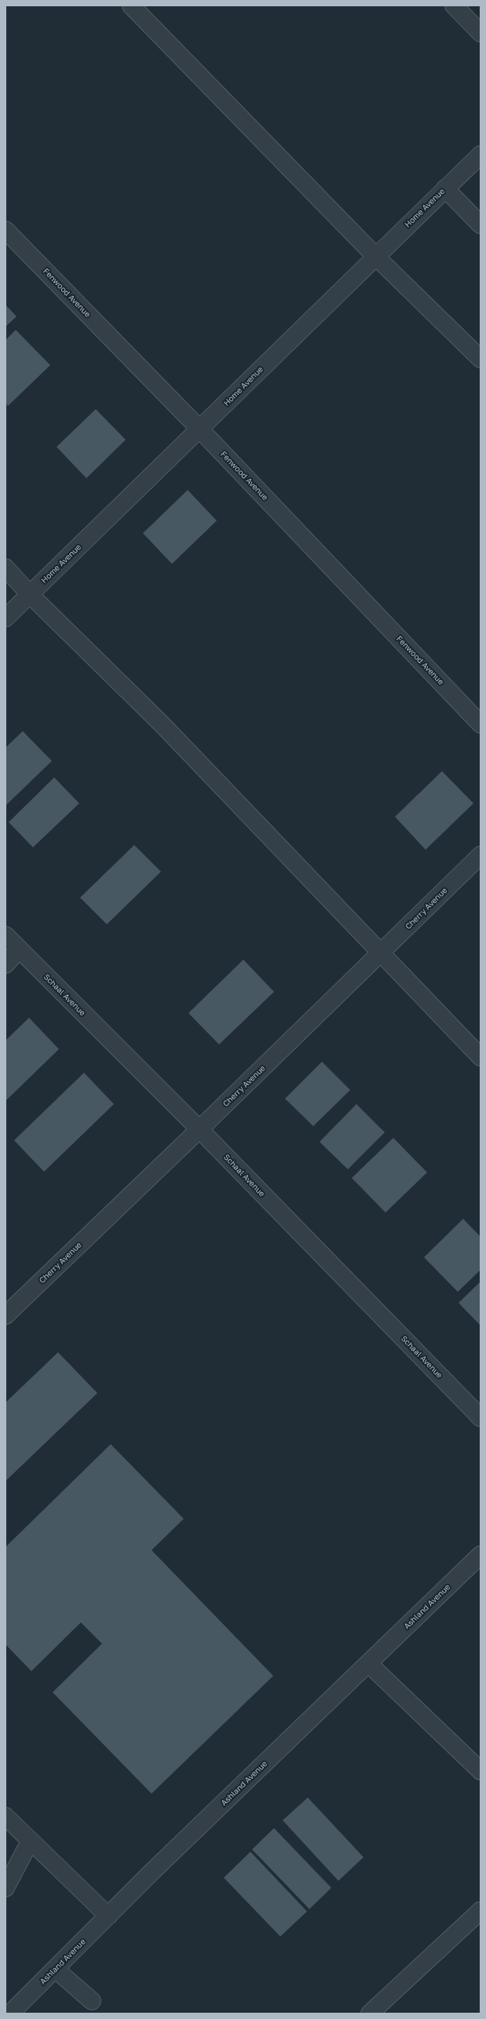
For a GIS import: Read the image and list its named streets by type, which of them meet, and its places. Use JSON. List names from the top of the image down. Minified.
{"streets":{"street":["Home Avenue","Fenwood Avenue","Cherry Avenue","Schaal Avenue","Ashland Avenue"]},"crossings":[["Home Avenue","Fenwood Avenue"],["Cherry Avenue","Schaal Avenue"]]}
